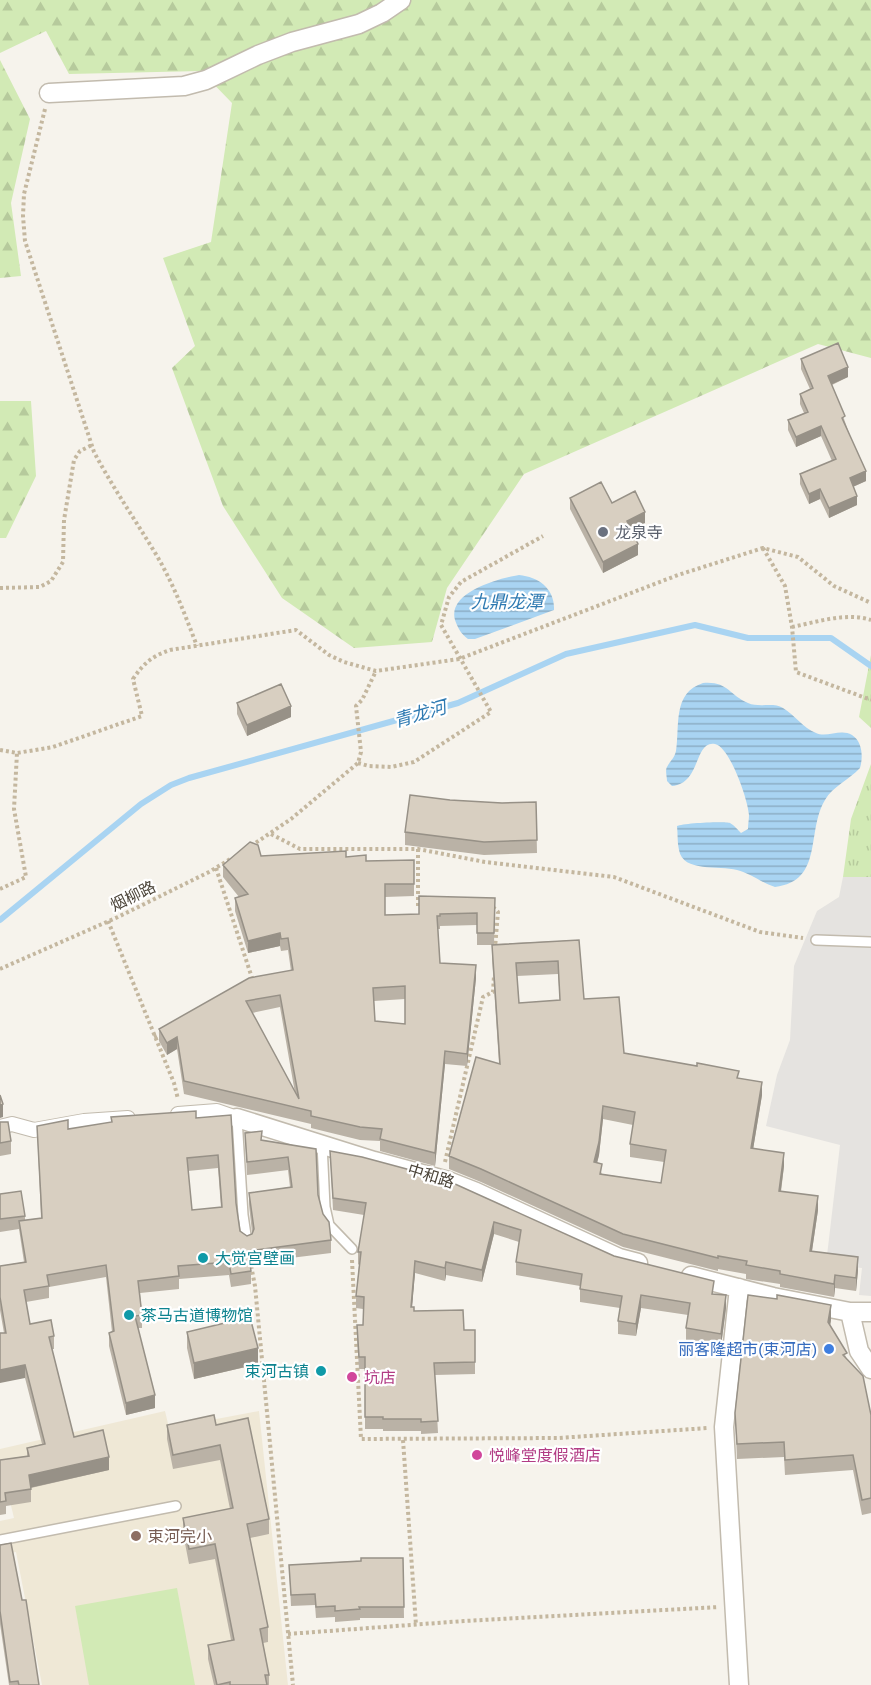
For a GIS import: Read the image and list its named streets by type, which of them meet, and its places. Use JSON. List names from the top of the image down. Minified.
{"streets":{"street":["中和路"],"path":["烟柳路"]},"water":["九鼎龙潭","青龙河"],"places":["龙泉寺","大觉宫壁画","茶马古道博物馆","丽客隆超市(束河店)","束河古镇","坑店","悦峰堂度假酒店","束河完小"]}
